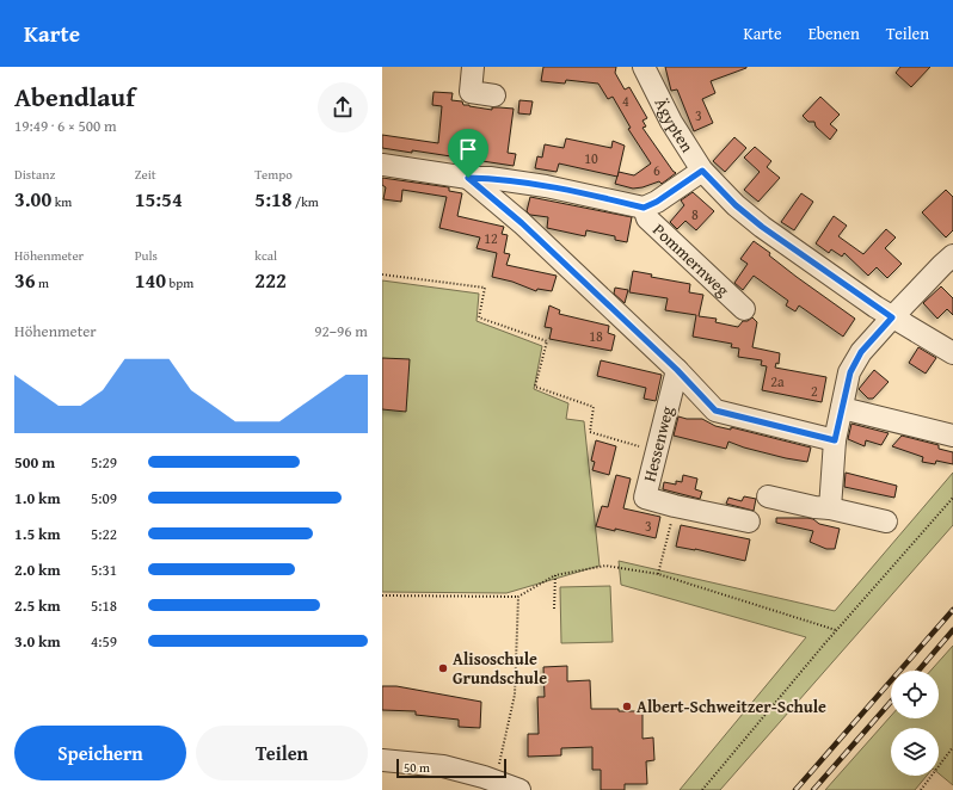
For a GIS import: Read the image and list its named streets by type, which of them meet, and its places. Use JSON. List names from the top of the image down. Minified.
{"streets":{"street":["Ägypten","Pommernweg","Hessenweg"]},"crossings":[["Ägypten","Pommernweg"]],"places":["Alisoschule Grundschule","Albert-Schweitzer-Schule"],"house_numbers":["4","3","10","6","8","12","18","2a","2","3"],"scale_bar":"50 m","page":{"header":"Karte","nav":["Karte","Ebenen","Teilen"],"heading":["Abendlauf","19:49 · 6 × 500 m"],"stats":[["Distanz","3.00 km"],["Zeit","15:54"],["Tempo","5:18 /km"],["Höhenmeter","36 m"],["Puls","140 bpm"],["kcal","222"]],"chart":["Höhenmeter","92–96 m"],"list":[{"name":"500 m","note":"5:29"},{"name":"1.0 km","note":"5:09"},{"name":"1.5 km","note":"5:22"},{"name":"2.0 km","note":"5:31"},{"name":"2.5 km","note":"5:18"},{"name":"3.0 km","note":"4:59"}],"buttons":["Speichern","Teilen"],"scale":"50 m"}}
